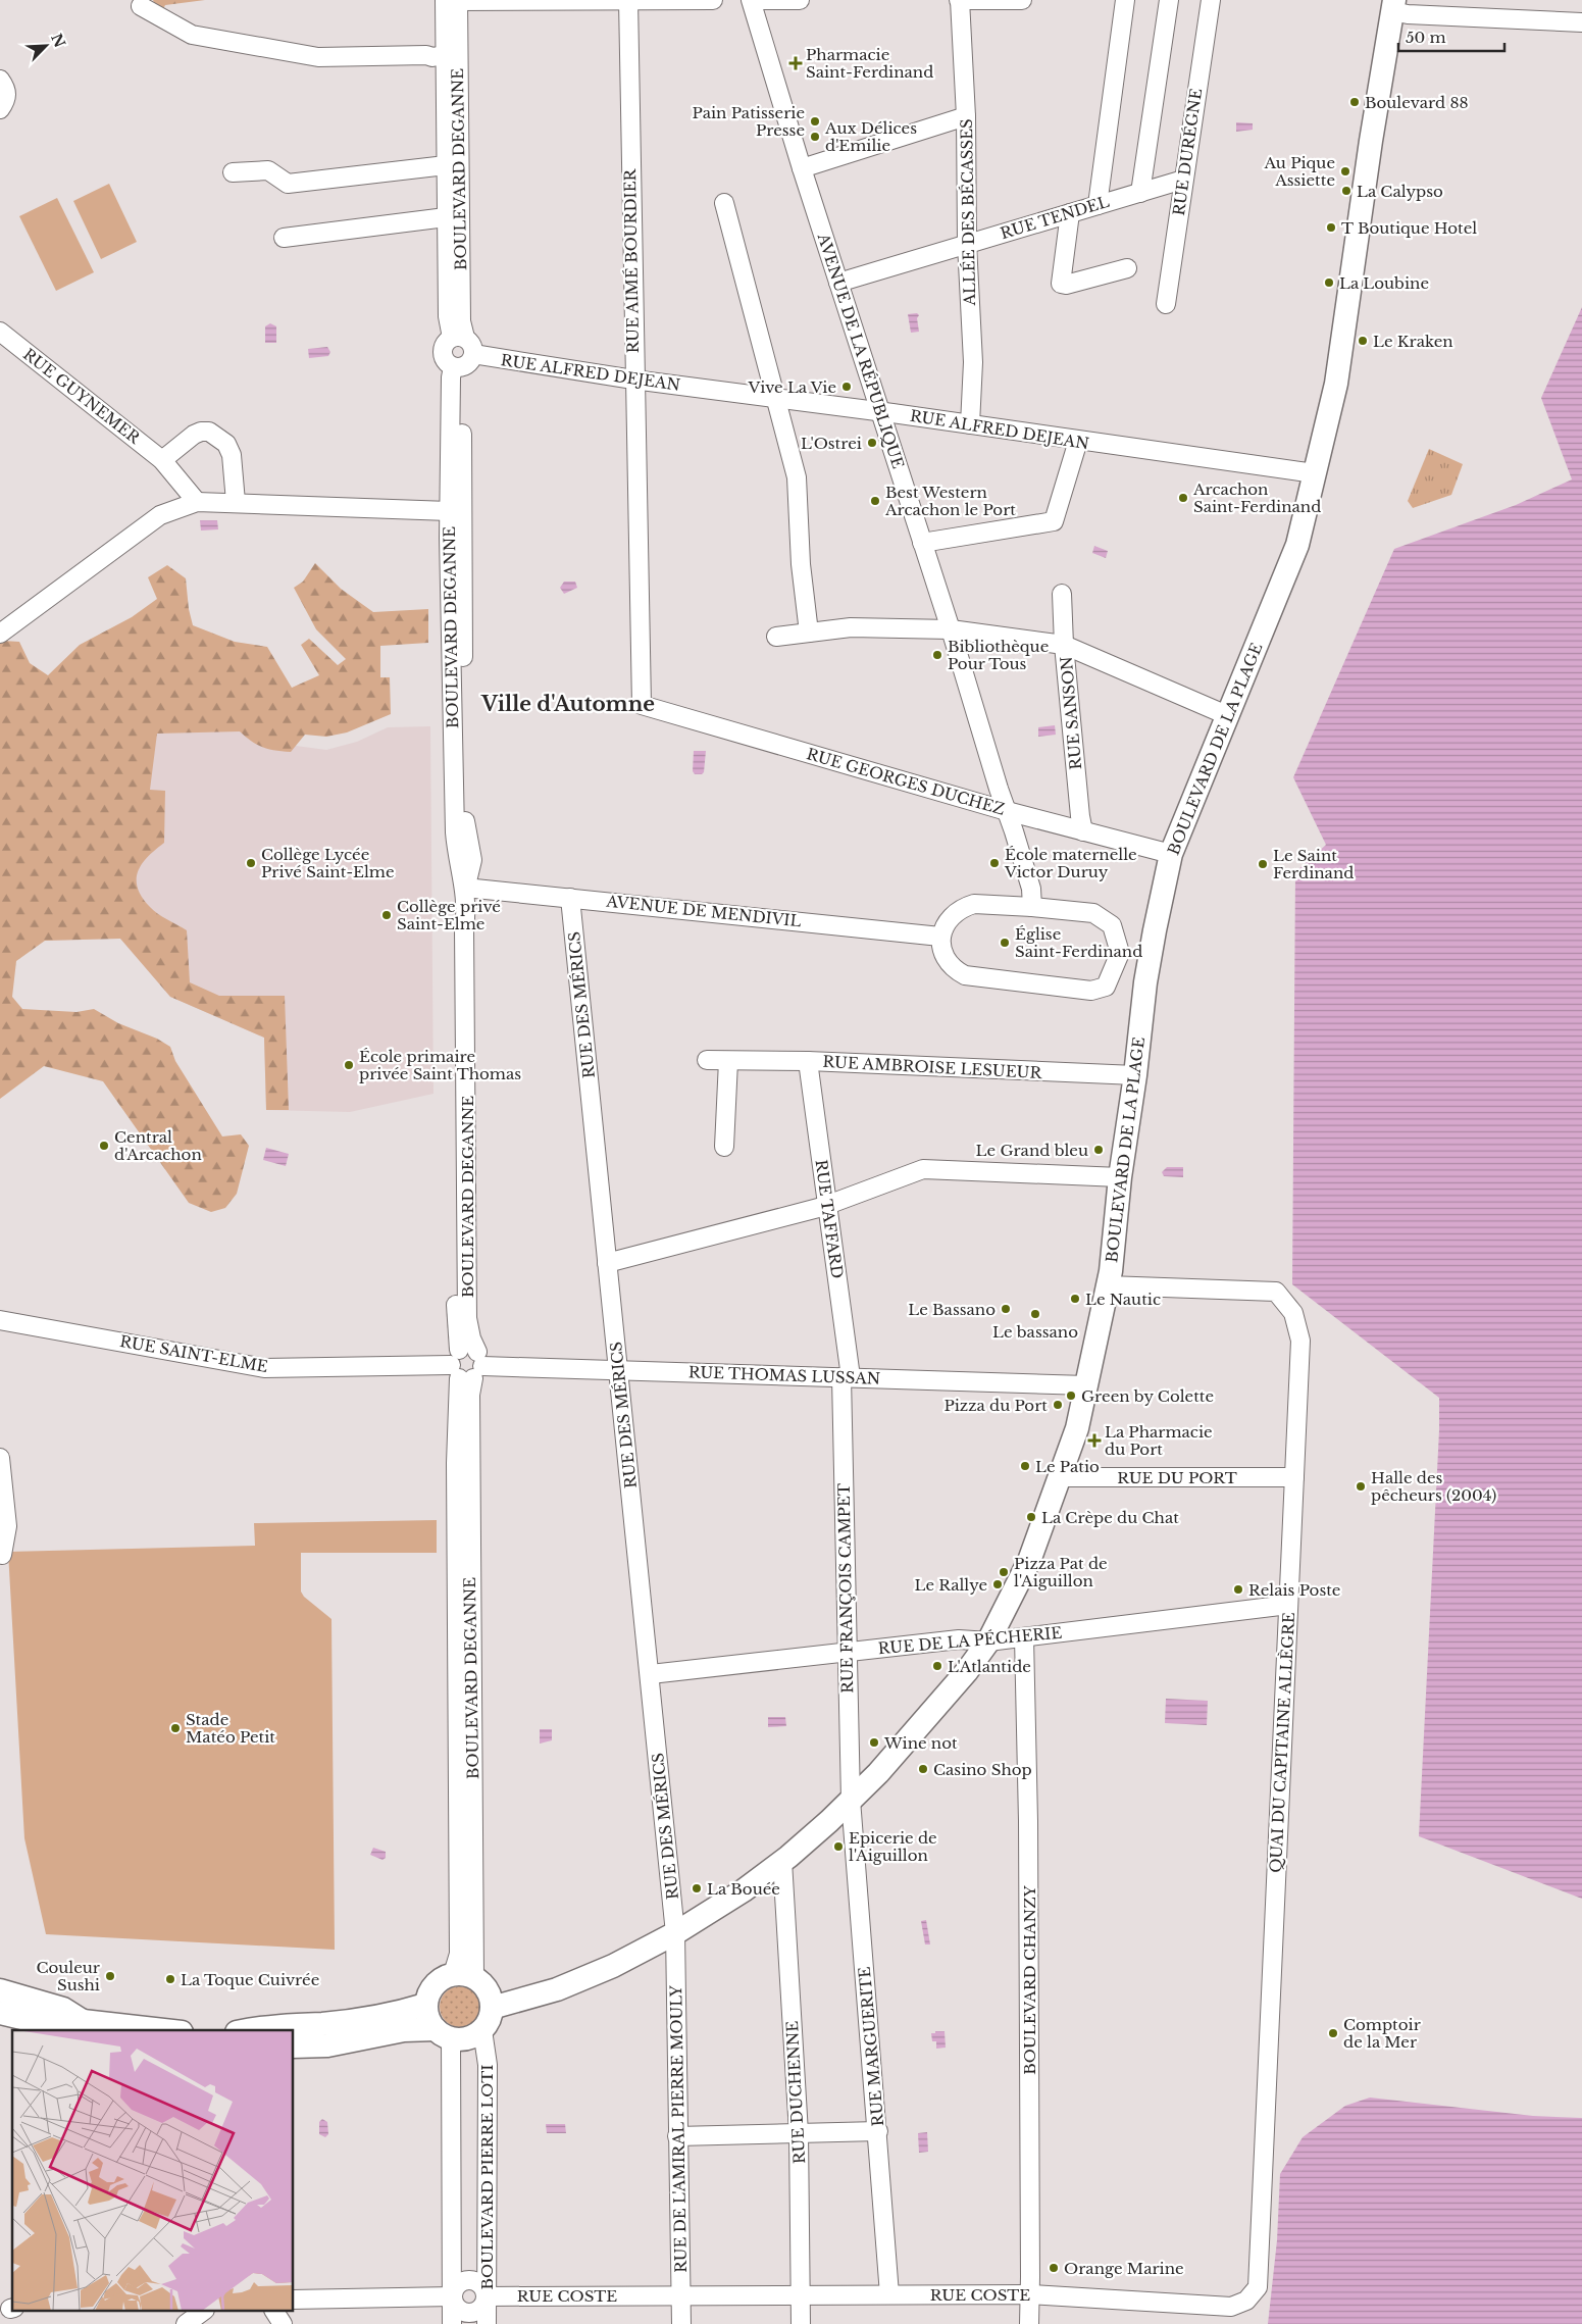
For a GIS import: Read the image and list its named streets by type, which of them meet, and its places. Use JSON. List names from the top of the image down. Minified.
{"streets":{"main road":["BOULEVARD DE LA PLAGE"],"street":["RUE DURÉGNE","BOULEVARD DEGANNE","ALLÉE DES BÉCASSES","RUE TENDEL","RUE AIMÉ BOURDIER","AVENUE DE LA RÉPUBLIQUE","RUE ALFRED DEJEAN","RUE GUYNEMER","RUE SANSON","RUE GEORGES DUCHEZ","AVENUE DE MENDIVIL","RUE DES MÉRICS","RUE AMBROISE LESUEUR","RUE TAFFARD","RUE SAINT-ELME","RUE THOMAS LUSSAN","RUE DU PORT","RUE FRANÇOIS CAMPET","RUE DE LA PÉCHERIE","QUAI DU CAPITAINE ALLÈGRE","BOULEVARD CHANZY","RUE MARGUERITE","RUE DUCHENNE","RUE DE L'AMIRAL PIERRE MOULY","BOULEVARD PIERRE LOTI","RUE COSTE"]},"crossings":[["RUE DURÉGNE","RUE TENDEL"],["BOULEVARD DEGANNE","RUE ALFRED DEJEAN"],["BOULEVARD DEGANNE","BOULEVARD DE LA PLAGE"],["BOULEVARD DEGANNE","AVENUE DE MENDIVIL"],["BOULEVARD DEGANNE","RUE SAINT-ELME"],["BOULEVARD DEGANNE","RUE THOMAS LUSSAN"],["BOULEVARD DEGANNE","BOULEVARD PIERRE LOTI"],["ALLÉE DES BÉCASSES","RUE TENDEL"],["ALLÉE DES BÉCASSES","RUE ALFRED DEJEAN"],["RUE TENDEL","AVENUE DE LA RÉPUBLIQUE"],["RUE AIMÉ BOURDIER","RUE ALFRED DEJEAN"],["RUE AIMÉ BOURDIER","RUE GEORGES DUCHEZ"],["AVENUE DE LA RÉPUBLIQUE","RUE ALFRED DEJEAN"],["AVENUE DE LA RÉPUBLIQUE","RUE GEORGES DUCHEZ"],["RUE ALFRED DEJEAN","BOULEVARD DE LA PLAGE"],["RUE SANSON","RUE GEORGES DUCHEZ"],["BOULEVARD DE LA PLAGE","RUE GEORGES DUCHEZ"],["BOULEVARD DE LA PLAGE","RUE DES MÉRICS"],["BOULEVARD DE LA PLAGE","RUE AMBROISE LESUEUR"],["BOULEVARD DE LA PLAGE","RUE THOMAS LUSSAN"],["BOULEVARD DE LA PLAGE","RUE DU PORT"],["BOULEVARD DE LA PLAGE","RUE FRANÇOIS CAMPET"],["BOULEVARD DE LA PLAGE","RUE DE LA PÉCHERIE"],["BOULEVARD DE LA PLAGE","QUAI DU CAPITAINE ALLÈGRE"],["BOULEVARD DE LA PLAGE","RUE MARGUERITE"],["BOULEVARD DE LA PLAGE","RUE DUCHENNE"],["BOULEVARD DE LA PLAGE","RUE DE L'AMIRAL PIERRE MOULY"],["BOULEVARD DE LA PLAGE","BOULEVARD PIERRE LOTI"],["AVENUE DE MENDIVIL","RUE DES MÉRICS"],["RUE DES MÉRICS","RUE THOMAS LUSSAN"],["RUE DES MÉRICS","RUE DE LA PÉCHERIE"],["RUE DES MÉRICS","RUE DE L'AMIRAL PIERRE MOULY"],["RUE AMBROISE LESUEUR","RUE TAFFARD"],["RUE TAFFARD","RUE THOMAS LUSSAN"],["RUE TAFFARD","RUE FRANÇOIS CAMPET"],["RUE SAINT-ELME","RUE THOMAS LUSSAN"],["RUE THOMAS LUSSAN","RUE FRANÇOIS CAMPET"],["RUE DU PORT","QUAI DU CAPITAINE ALLÈGRE"],["RUE FRANÇOIS CAMPET","RUE DE LA PÉCHERIE"],["RUE FRANÇOIS CAMPET","RUE MARGUERITE"],["RUE DE LA PÉCHERIE","QUAI DU CAPITAINE ALLÈGRE"],["RUE DE LA PÉCHERIE","BOULEVARD CHANZY"],["QUAI DU CAPITAINE ALLÈGRE","RUE COSTE"],["BOULEVARD CHANZY","RUE COSTE"],["RUE MARGUERITE","RUE COSTE"],["RUE DUCHENNE","RUE COSTE"],["RUE DE L'AMIRAL PIERRE MOULY","RUE COSTE"],["BOULEVARD PIERRE LOTI","RUE COSTE"]],"districts":["Ville d'Automne"],"places":{"health":["Pharmacie Saint-Ferdinand","La Pharmacie du Port"],"other":["Boulevard 88","Pain Patisserie Presse","Aux Délices d'Emilie","Au Pique Assiette","La Calypso","T Boutique Hotel","La Loubine","Le Kraken","Vive La Vie","L'Ostrei","Arcachon Saint-Ferdinand","Best Western Arcachon le Port","Bibliothèque Pour Tous","Collège Lycée Privé Saint-Elme","École maternelle Victor Duruy","Le Saint Ferdinand","Collège privé Saint-Elme","Église Saint-Ferdinand","École primaire privée Saint Thomas","Central d'Arcachon","Le Grand bleu","Le Nautic","Le Bassano","Le bassano","Green by Colette","Pizza du Port","Le Patio","Halle des pêcheurs (2004)","La Crèpe du Chat","Pizza Pat de l'Aiguillon","Le Rallye","Relais Poste","L'Atlantide","Stade Matéo Petit","Wine not","Casino Shop","Epicerie de l'Aiguillon","La Bouée","Couleur Sushi","La Toque Cuivrée","Comptoir de la Mer","Orange Marine"]},"scale_bar":"50 m","north":"top right"}
